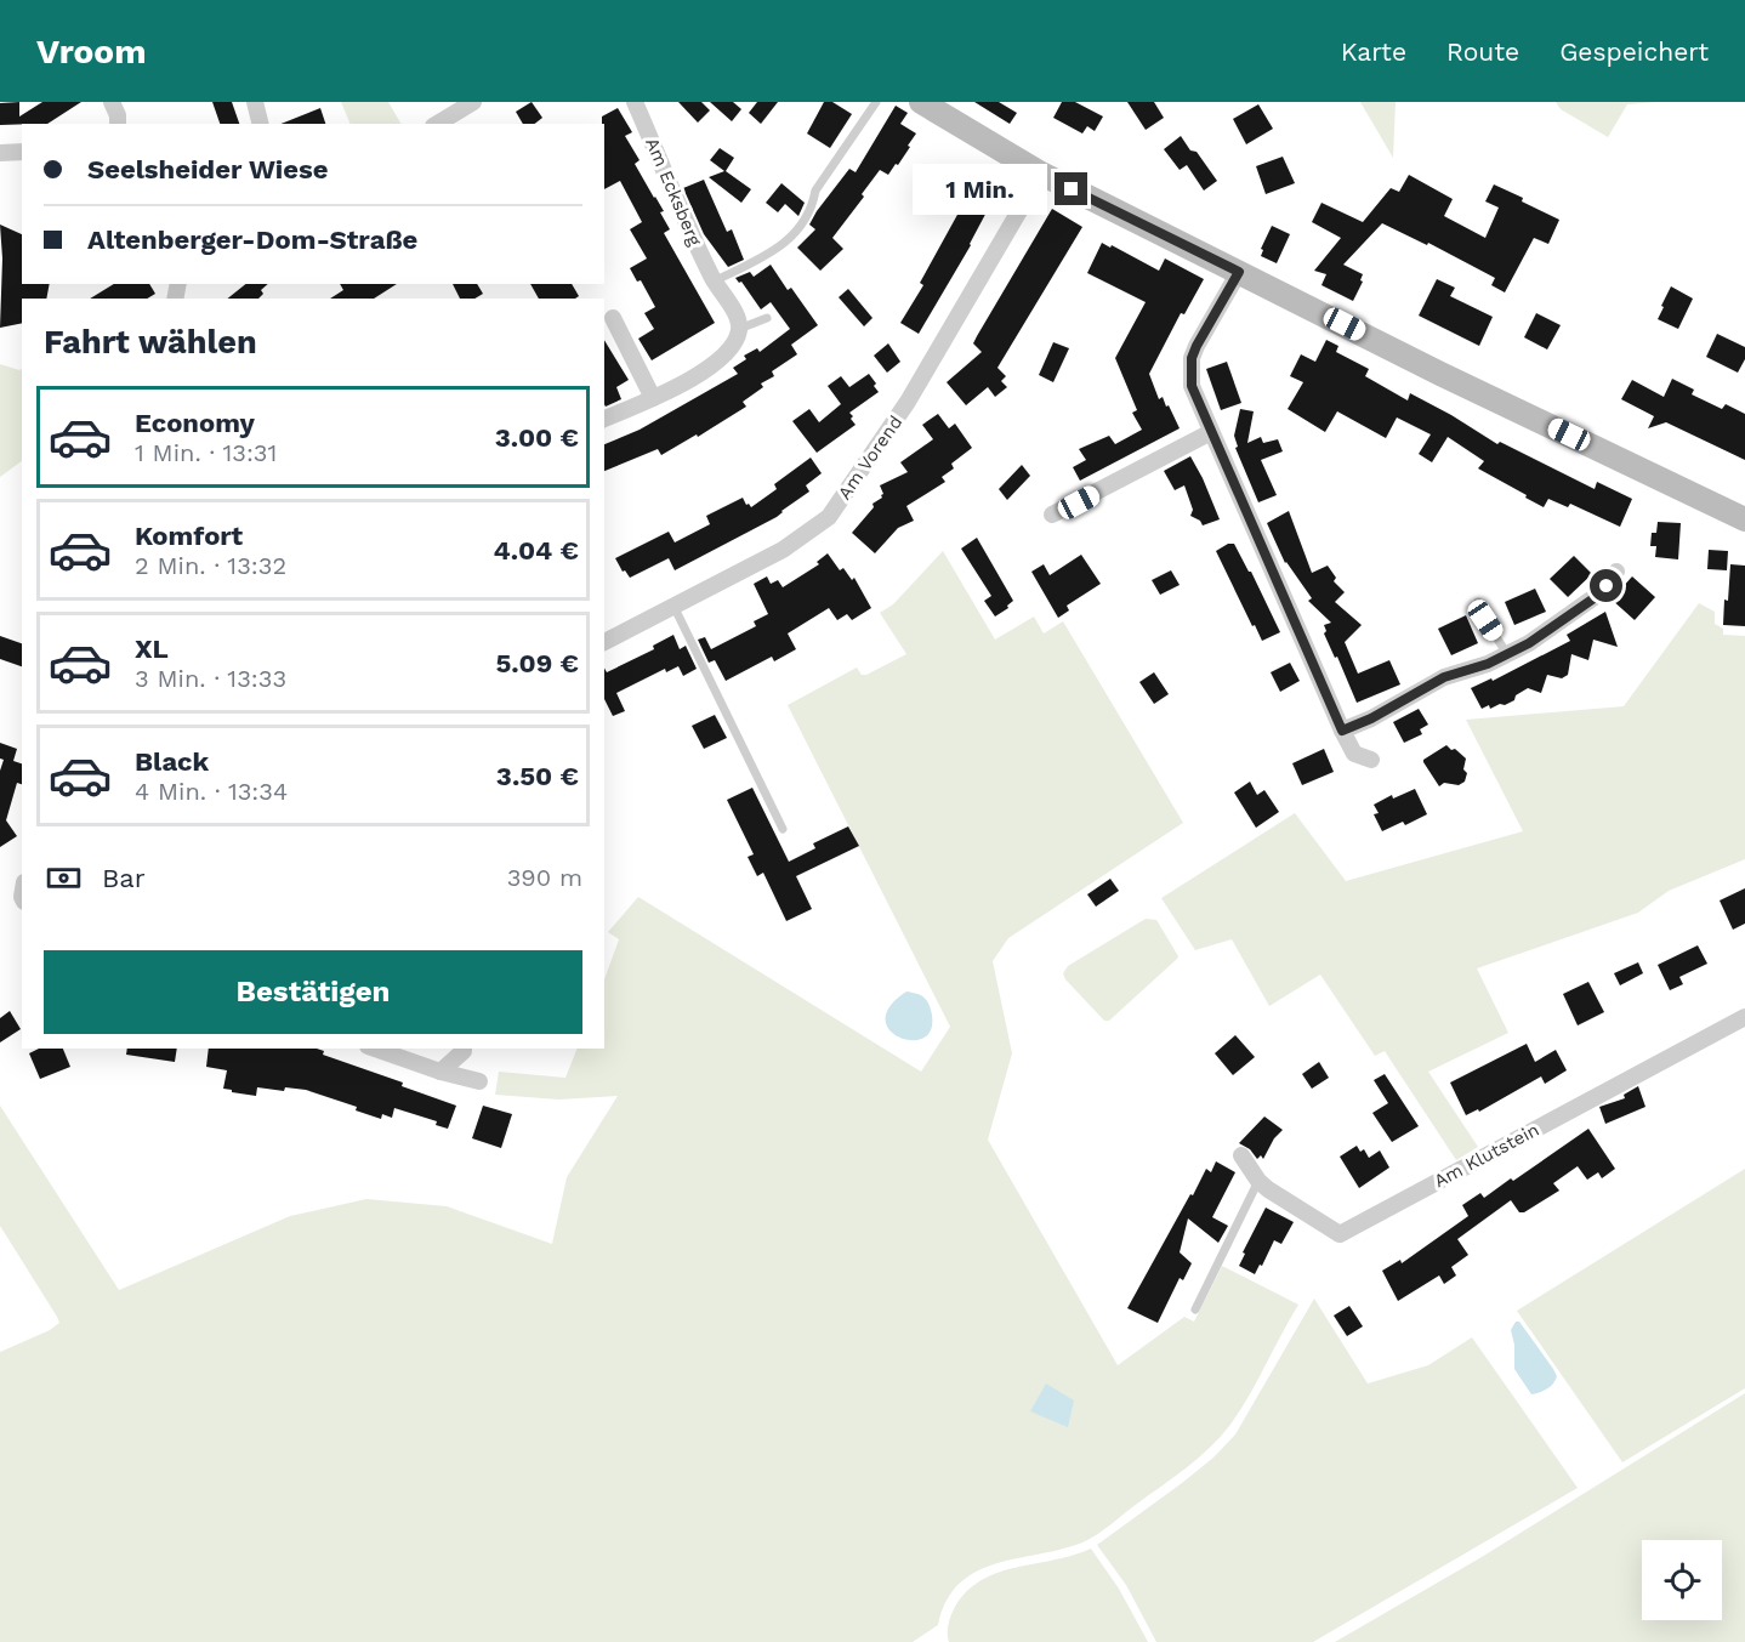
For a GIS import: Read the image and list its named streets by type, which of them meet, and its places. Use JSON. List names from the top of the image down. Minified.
{"streets":{"street":["Am Ecksberg","Am Vorend","Am Klutstein"]},"page":{"header":"Vroom","nav":["Karte","Route","Gespeichert"],"banner":["Seelsheider Wiese","Altenberger-Dom-Straße"],"bubble":"1 Min.","heading":"Fahrt wählen","list":[{"name":"Economy","note":"1 Min. · 13:31","value":"3.00 €"},{"name":"Komfort","note":"2 Min. · 13:32","value":"4.04 €"},{"name":"XL","note":"3 Min. · 13:33","value":"5.09 €"},{"name":"Black","note":"4 Min. · 13:34","value":"3.50 €"}],"pay":["Bar","390 m"],"buttons":"Bestätigen"}}
